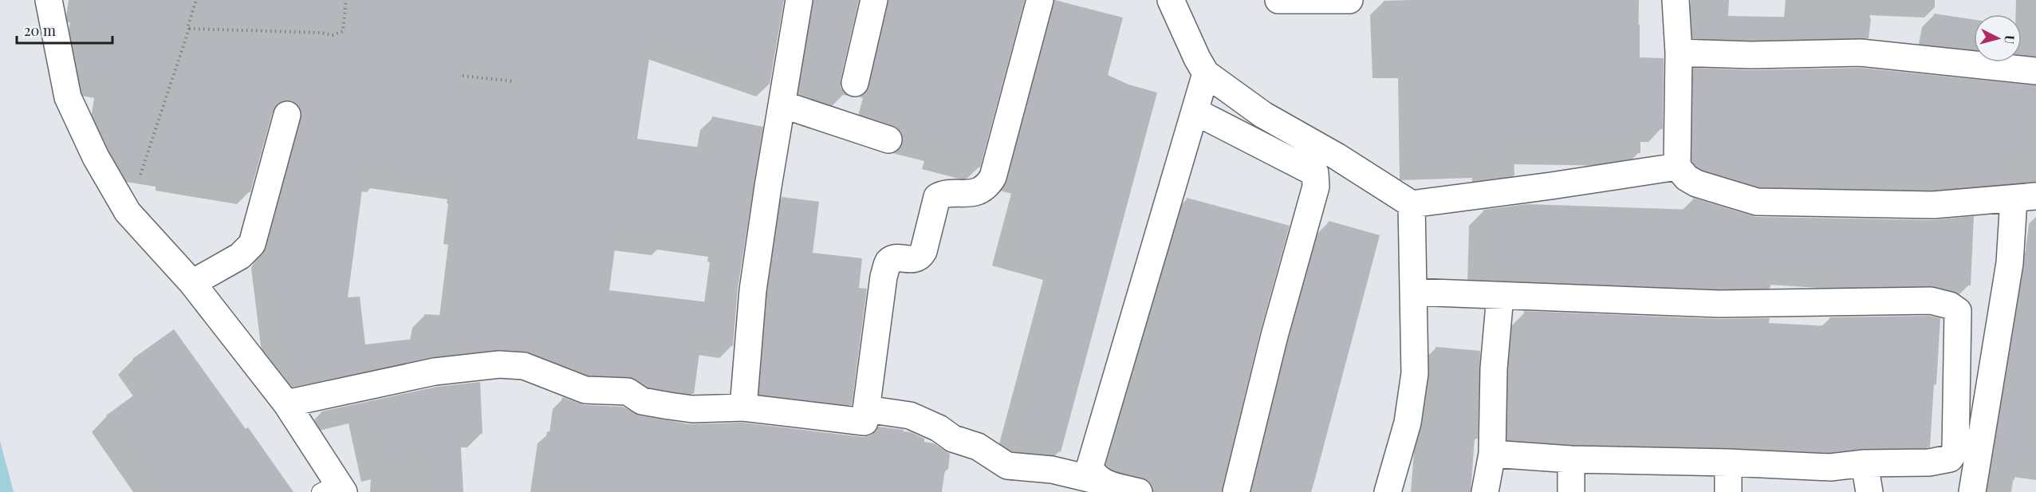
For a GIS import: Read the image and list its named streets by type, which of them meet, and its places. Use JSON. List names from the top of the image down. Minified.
{"scale_bar":"20 m","north":"right"}
